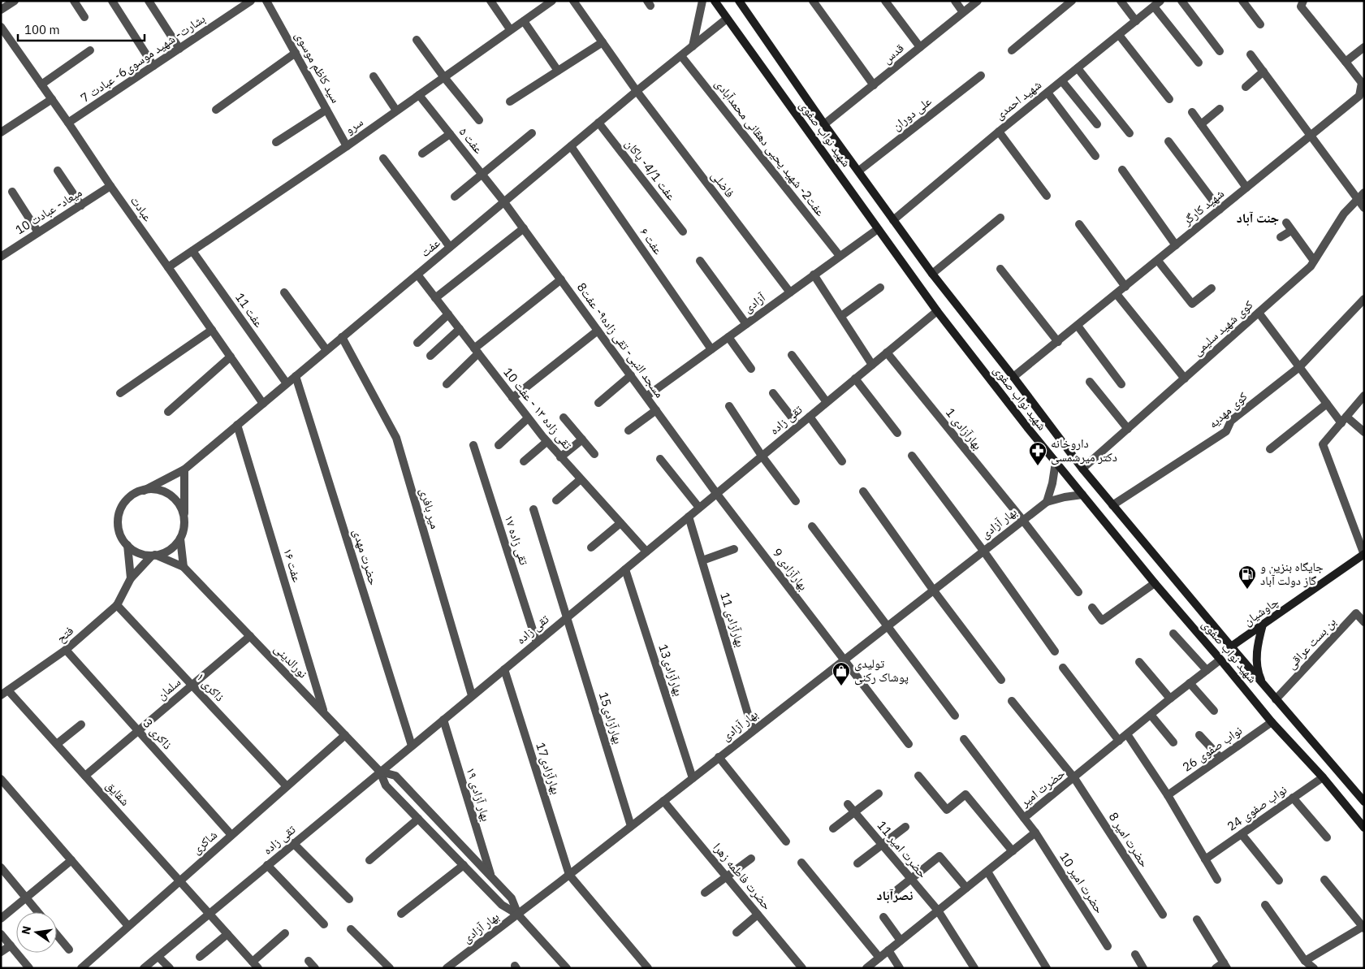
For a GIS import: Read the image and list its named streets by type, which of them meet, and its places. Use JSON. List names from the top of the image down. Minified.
{"streets":{"main road":["شهید نواب صفوی","چاوشیان"],"street":["قدس","بشارت- شهید موسوی6- عبادت 7","سید کاظم موسوی","شهید احمدی","علی دوران","سرو","عفت ۵","عفت2- شهید یحیی دهقانی محمدآبادی","عفت 4/1- پاکان","فاضلی","شهید کارگر","عبادت","میعاد- عبادت 10","عفت ۶","عفت","آزادی","عفت 11","کوی شهید سلیمی","مسجد النبی- تقی زاده۹- عفت8","تقی زاده ۱۳ - عفت 10","کوی مهدیه","تقی زاده","بهارآزادی 1","میر بافری","بهار آزادی","تقی زاده ۱۷","حضرت مهدی","عفت ۱۶","بهارآزادی 9","بهارآزادی 11","فتح","بن بست عراقی","نورالدینی","بهارآزادی13","ذاکری ۱","سلمان","بهارآزادی15","ذاکری 3","نواب صفوی 26","بهارآزادی17","حضرت امیر","شقایق","بهار آزادی ۱۹","نواب صفوی 24","حضرت امیر 8","شاکری","حضرت امیر 11","حضرت فاطمه زهرا","حضرت امیر 10"]},"crossings":[["قدس","شهید نواب صفوی"],["بشارت- شهید موسوی6- عبادت 7","عبادت"],["سید کاظم موسوی","سرو"],["شهید احمدی","شهید نواب صفوی"],["علی دوران","شهید نواب صفوی"],["سرو","عفت ۵"],["سرو","عبادت"],["سرو","عفت 11"],["شهید نواب صفوی","شهید کارگر"],["شهید نواب صفوی","عفت"],["شهید نواب صفوی","آزادی"],["شهید نواب صفوی","کوی شهید سلیمی"],["شهید نواب صفوی","کوی مهدیه"],["شهید نواب صفوی","تقی زاده"],["شهید نواب صفوی","بهار آزادی"],["شهید نواب صفوی","چاوشیان"],["شهید نواب صفوی","بن بست عراقی"],["شهید نواب صفوی","نواب صفوی 26"],["شهید نواب صفوی","حضرت امیر"],["شهید نواب صفوی","نواب صفوی 24"],["عفت ۵","عفت"],["عفت ۵","مسجد النبی- تقی زاده۹- عفت8"],["عفت2- شهید یحیی دهقانی محمدآبادی","عفت"],["عفت2- شهید یحیی دهقانی محمدآبادی","آزادی"],["عفت 4/1- پاکان","عفت"],["فاضلی","عفت"],["فاضلی","آزادی"],["عبادت","میعاد- عبادت 10"],["عبادت","عفت"],["عفت ۶","عفت"],["عفت ۶","آزادی"],["عفت","عفت 11"],["عفت","مسجد النبی- تقی زاده۹- عفت8"],["عفت","تقی زاده ۱۳ - عفت 10"],["عفت","میر بافری"],["عفت","حضرت مهدی"],["عفت","عفت ۱۶"],["عفت","فتح"],["عفت","نورالدینی"],["آزادی","مسجد النبی- تقی زاده۹- عفت8"],["مسجد النبی- تقی زاده۹- عفت8","تقی زاده"],["مسجد النبی- تقی زاده۹- عفت8","بهارآزادی 9"],["تقی زاده ۱۳ - عفت 10","تقی زاده"],["تقی زاده","بهارآزادی 1"],["تقی زاده","میر بافری"],["تقی زاده","تقی زاده ۱۷"],["تقی زاده","حضرت مهدی"],["تقی زاده","بهارآزادی 9"],["تقی زاده","بهارآزادی 11"],["تقی زاده","نورالدینی"],["تقی زاده","بهارآزادی13"],["تقی زاده","بهارآزادی15"],["تقی زاده","بهارآزادی17"],["تقی زاده","شقایق"],["تقی زاده","بهار آزادی ۱۹"],["بهارآزادی 1","بهار آزادی"],["بهار آزادی","بهارآزادی 9"],["بهار آزادی","بهارآزادی 11"],["بهار آزادی","نورالدینی"],["بهار آزادی","بهارآزادی13"],["بهار آزادی","بهارآزادی15"],["بهار آزادی","بهارآزادی17"],["بهار آزادی","حضرت فاطمه زهرا"],["عفت ۱۶","نورالدینی"],["فتح","نورالدینی"],["فتح","ذاکری ۱"],["فتح","ذاکری 3"],["فتح","شقایق"],["نورالدینی","سلمان"],["نورالدینی","بهار آزادی ۱۹"],["نورالدینی","شاکری"],["ذاکری ۱","سلمان"],["ذاکری ۱","شاکری"],["سلمان","ذاکری 3"],["سلمان","شقایق"],["ذاکری 3","شاکری"],["حضرت امیر","حضرت امیر 8"],["حضرت امیر","حضرت امیر 10"],["شقایق","شاکری"]],"districts":["جنت آباد","نصرآباد"],"places":{"pharmacy":["داروخانه دکتر میرشمسی"],"fuel station":["جایگاه بنزین و گاز دولت آباد"],"shop":["تولیدی پوشاک رکنی"]},"scale_bar":"100 m","north":"left"}
